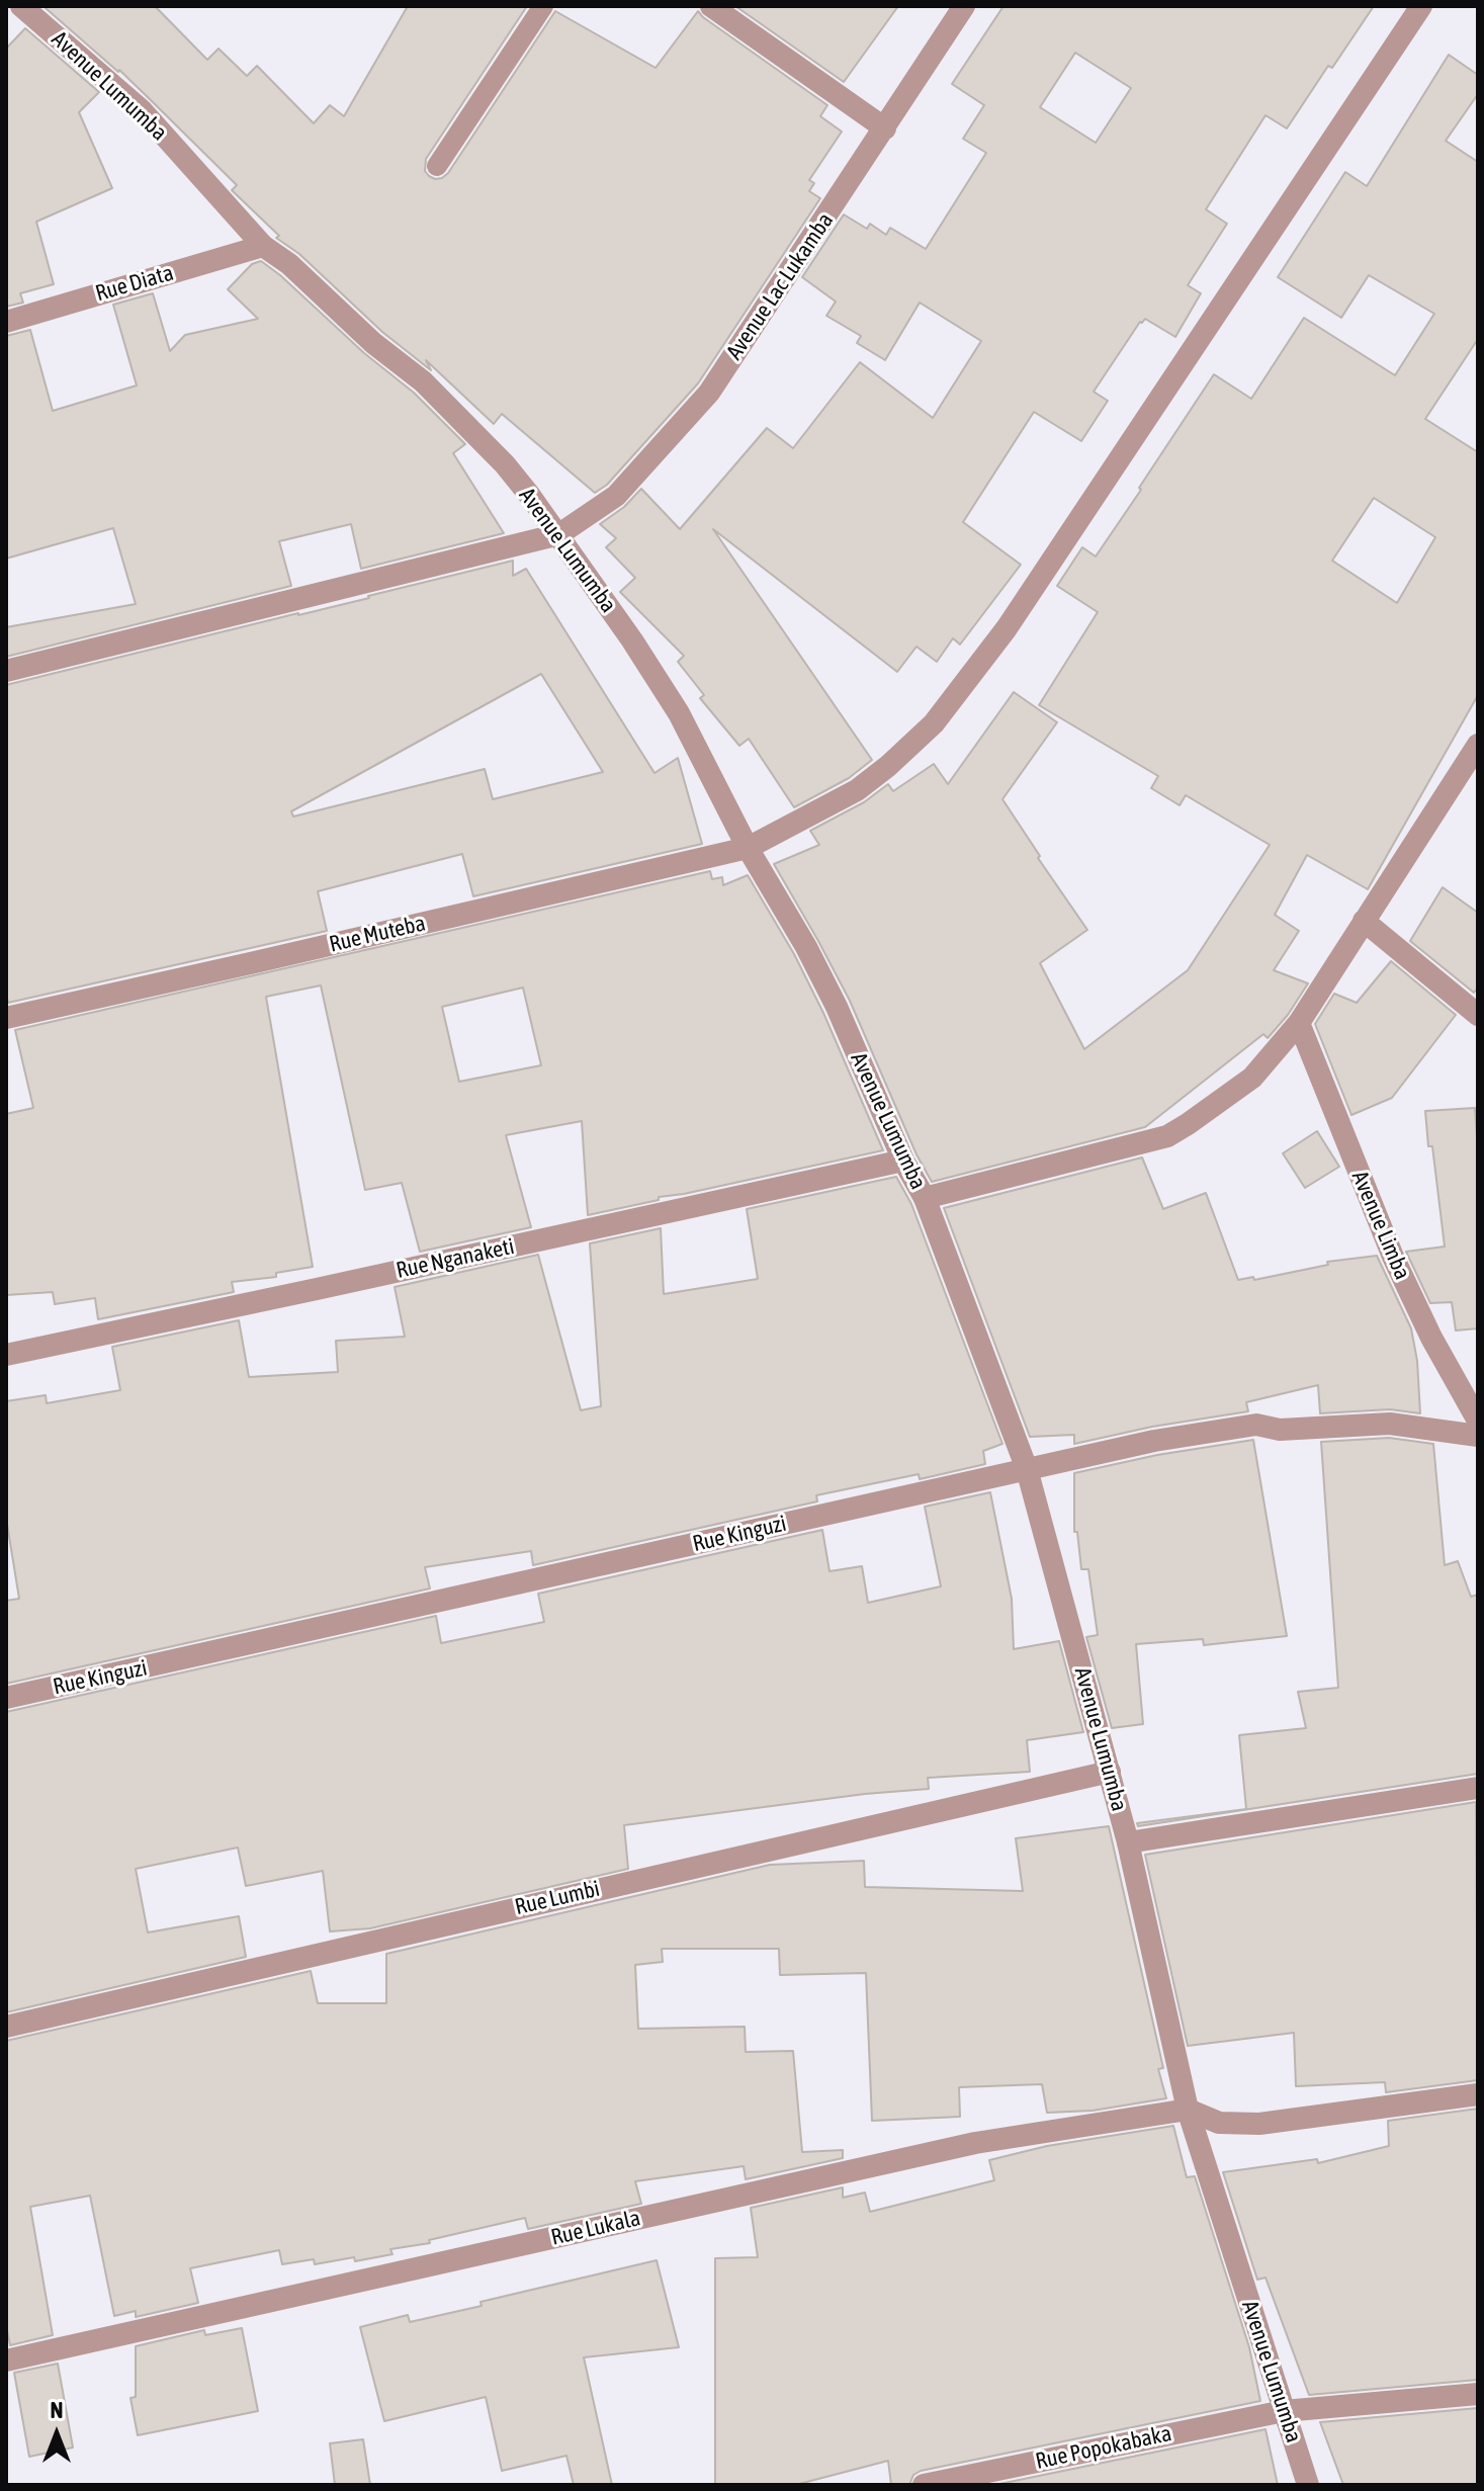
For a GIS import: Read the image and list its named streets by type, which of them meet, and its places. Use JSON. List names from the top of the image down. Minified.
{"streets":{"street":["Avenue Lumumba","Rue Diata","Avenue Lac Lukamba","Rue Muteba","Avenue Limba","Rue Nganaketi","Rue Kinguzi","Rue Lumbi","Rue Lukala","Rue Popokabaka"]},"crossings":[["Avenue Lumumba","Rue Diata"],["Avenue Lumumba","Avenue Lac Lukamba"],["Avenue Lumumba","Rue Muteba"],["Avenue Lumumba","Rue Nganaketi"],["Avenue Lumumba","Rue Kinguzi"],["Avenue Lumumba","Rue Lumbi"],["Avenue Lumumba","Rue Lukala"],["Avenue Lumumba","Rue Popokabaka"]],"north":"top"}
